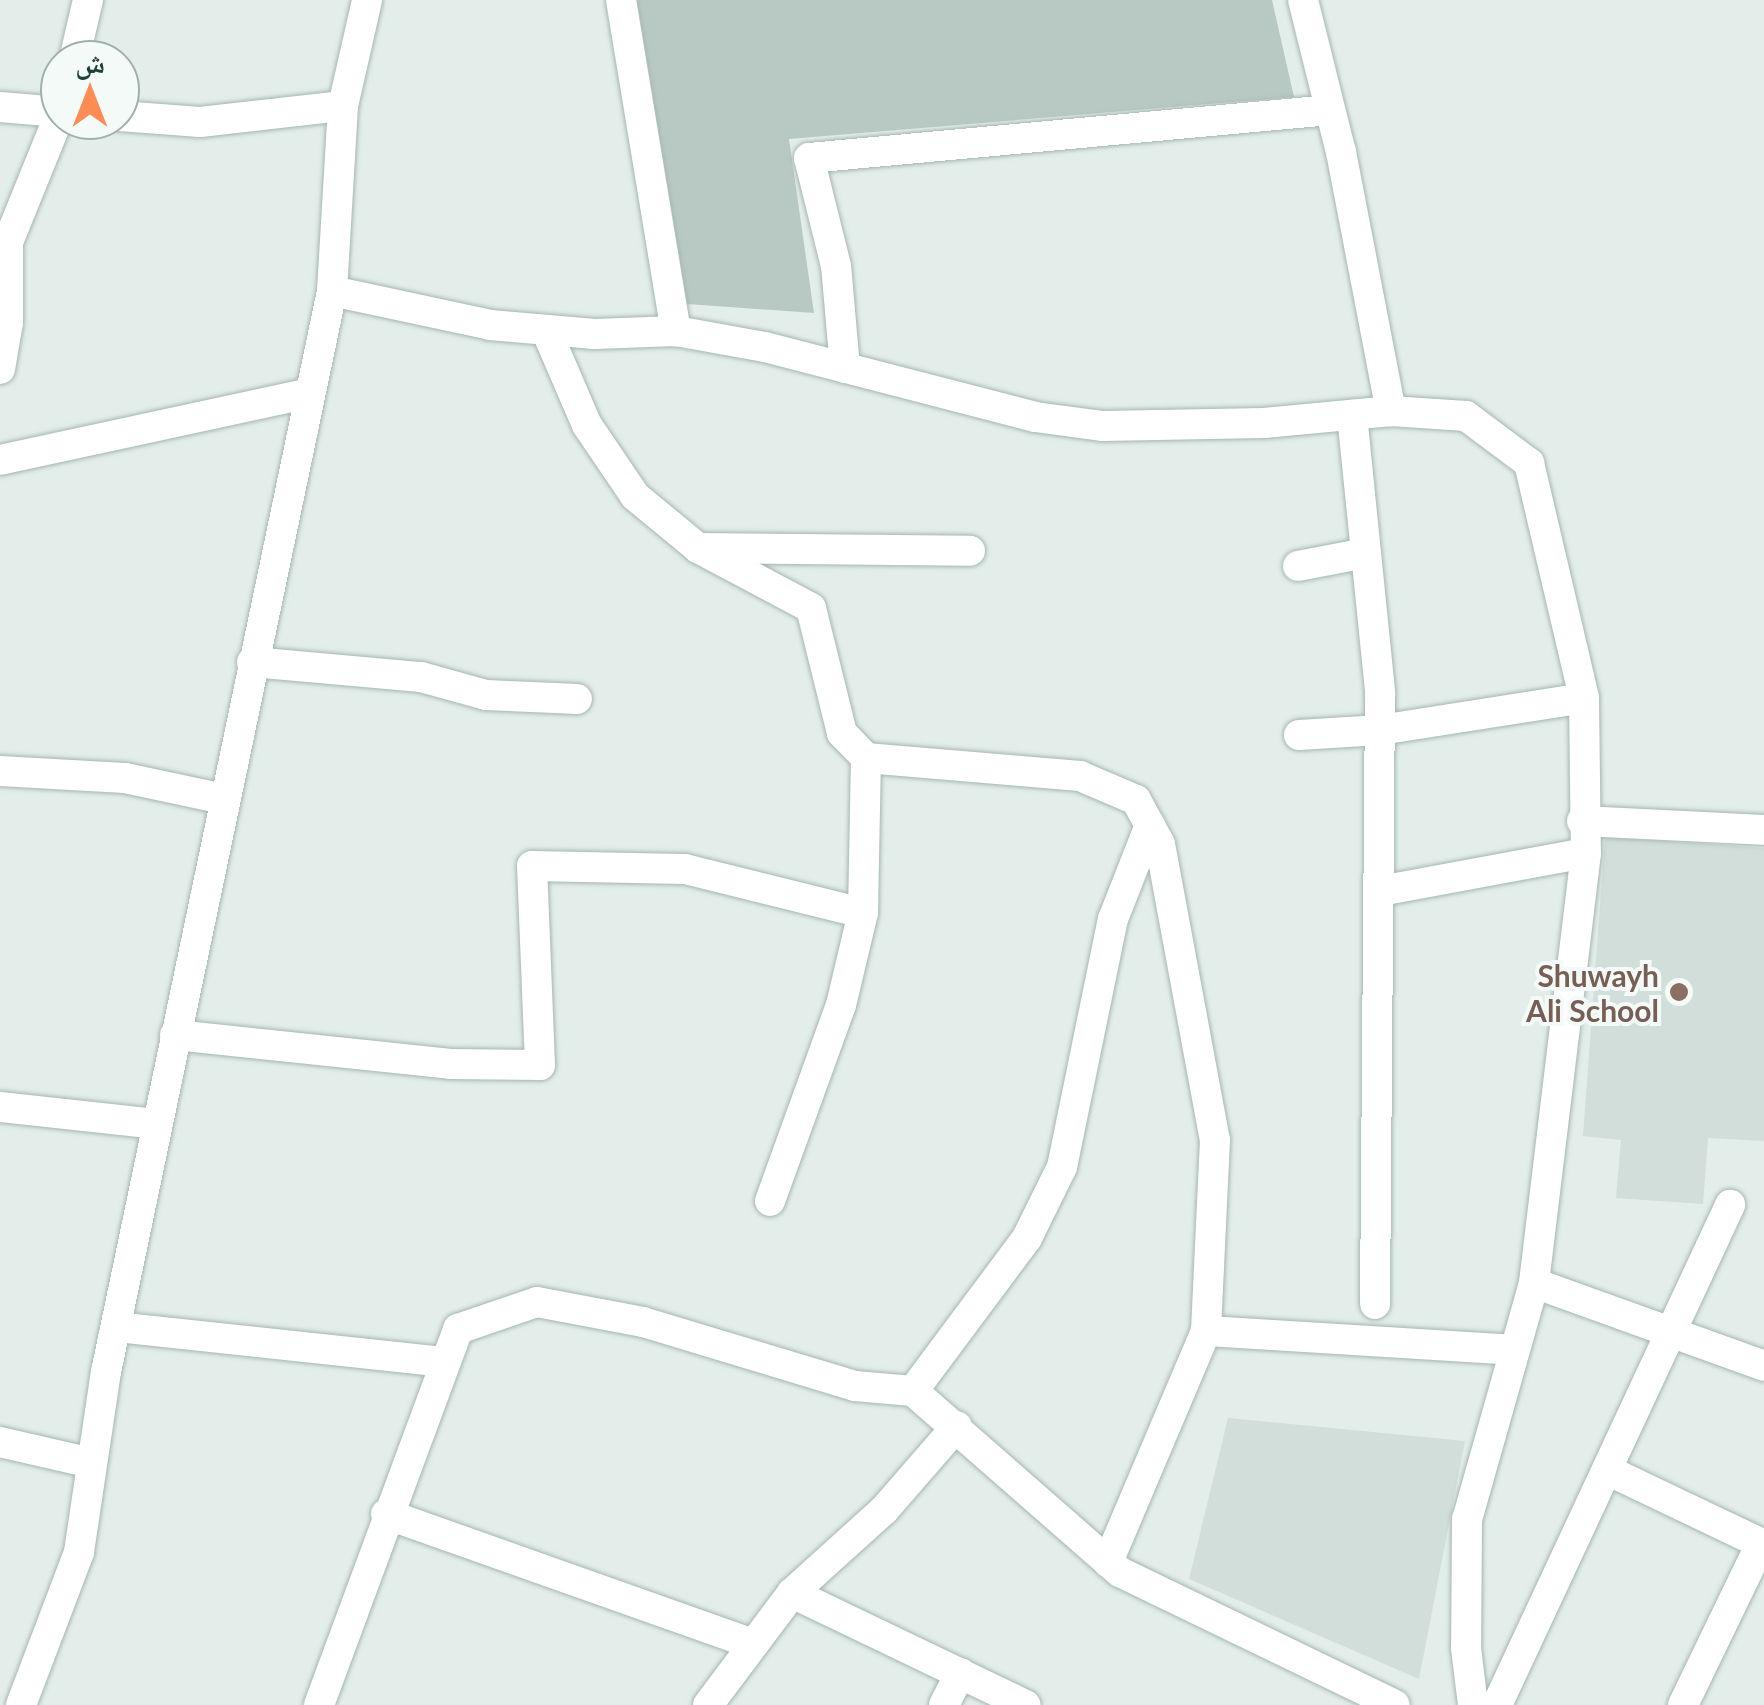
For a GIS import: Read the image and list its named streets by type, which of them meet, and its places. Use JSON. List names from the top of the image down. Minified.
{"places":["Shuwayh Ali School"],"north":"top"}
